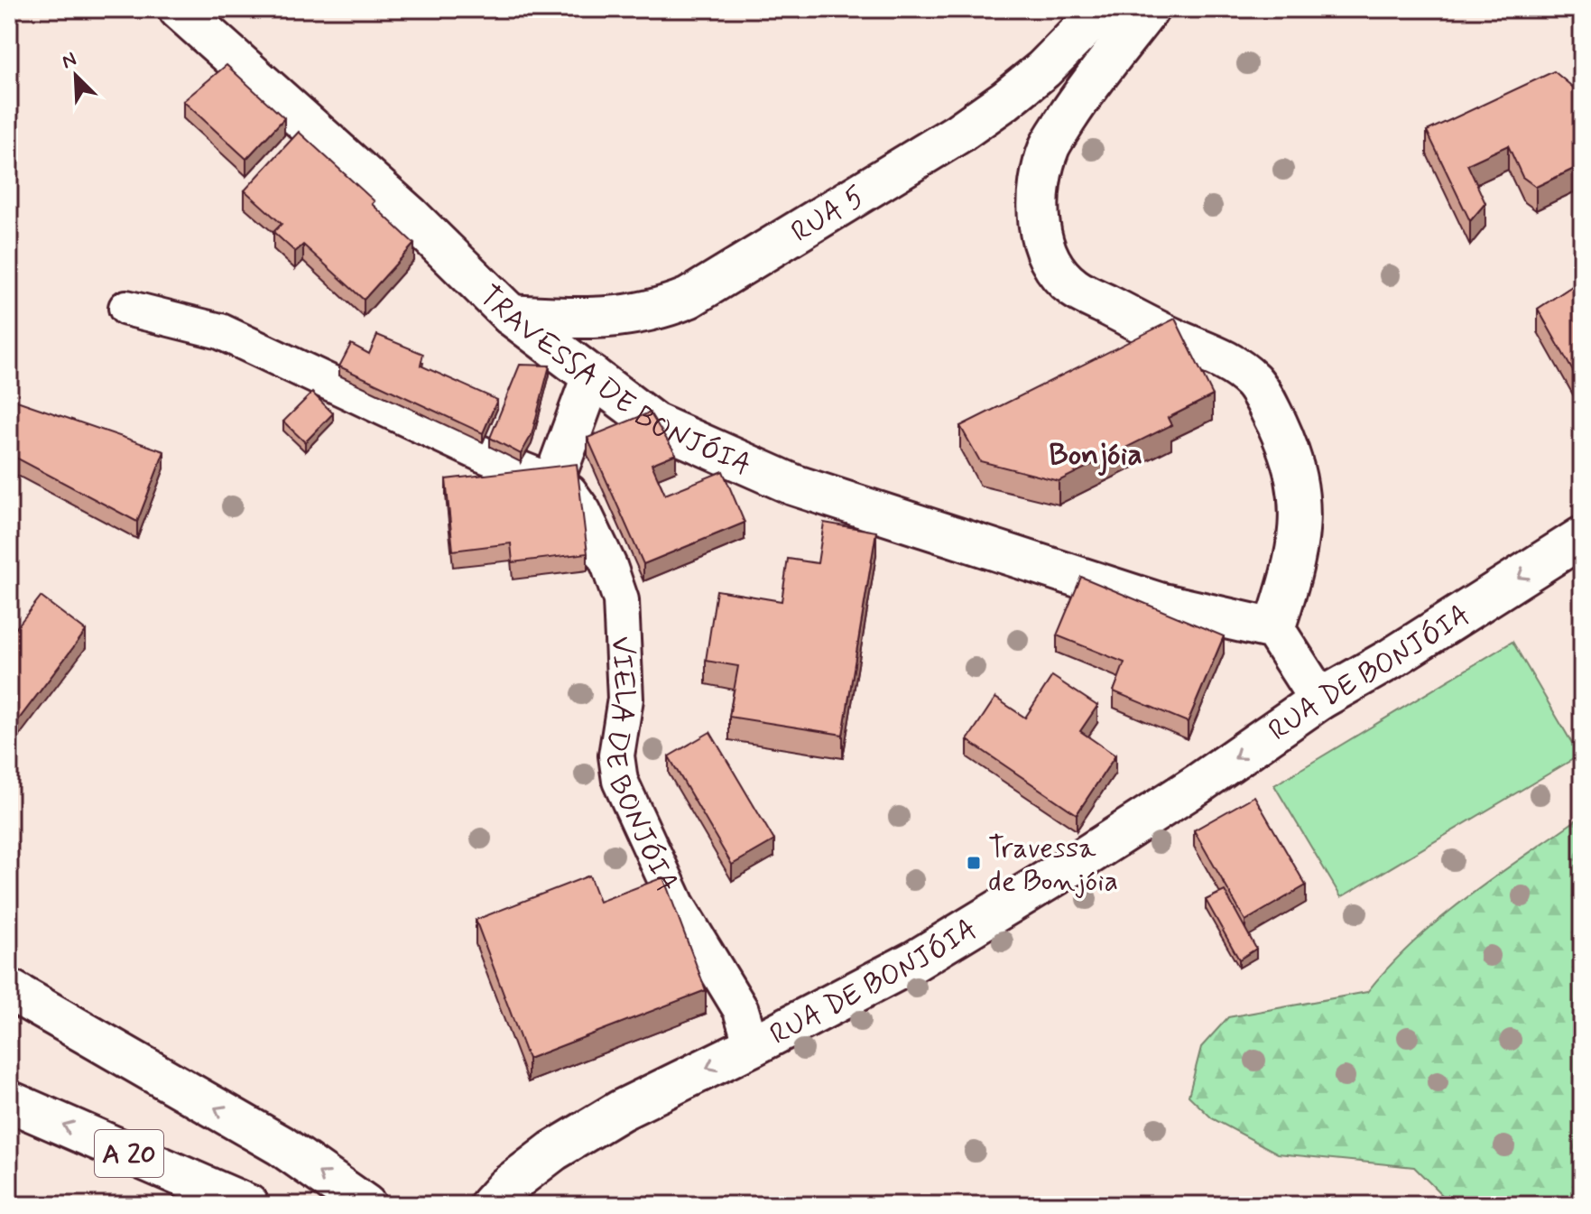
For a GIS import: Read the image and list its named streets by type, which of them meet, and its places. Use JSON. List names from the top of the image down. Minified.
{"streets":{"main road":["RUA 5","TRAVESSA DE BONJÓIA","RUA DE BONJÓIA","A 20"],"street":["VIELA DE BONJÓIA"]},"crossings":[["RUA 5","TRAVESSA DE BONJÓIA"],["RUA DE BONJÓIA","VIELA DE BONJÓIA"]],"one_way":["RUA DE BONJÓIA"],"districts":["Bonjóia"],"places":{"transit":["Travessa de Bonjóia"]},"north":"top left"}
